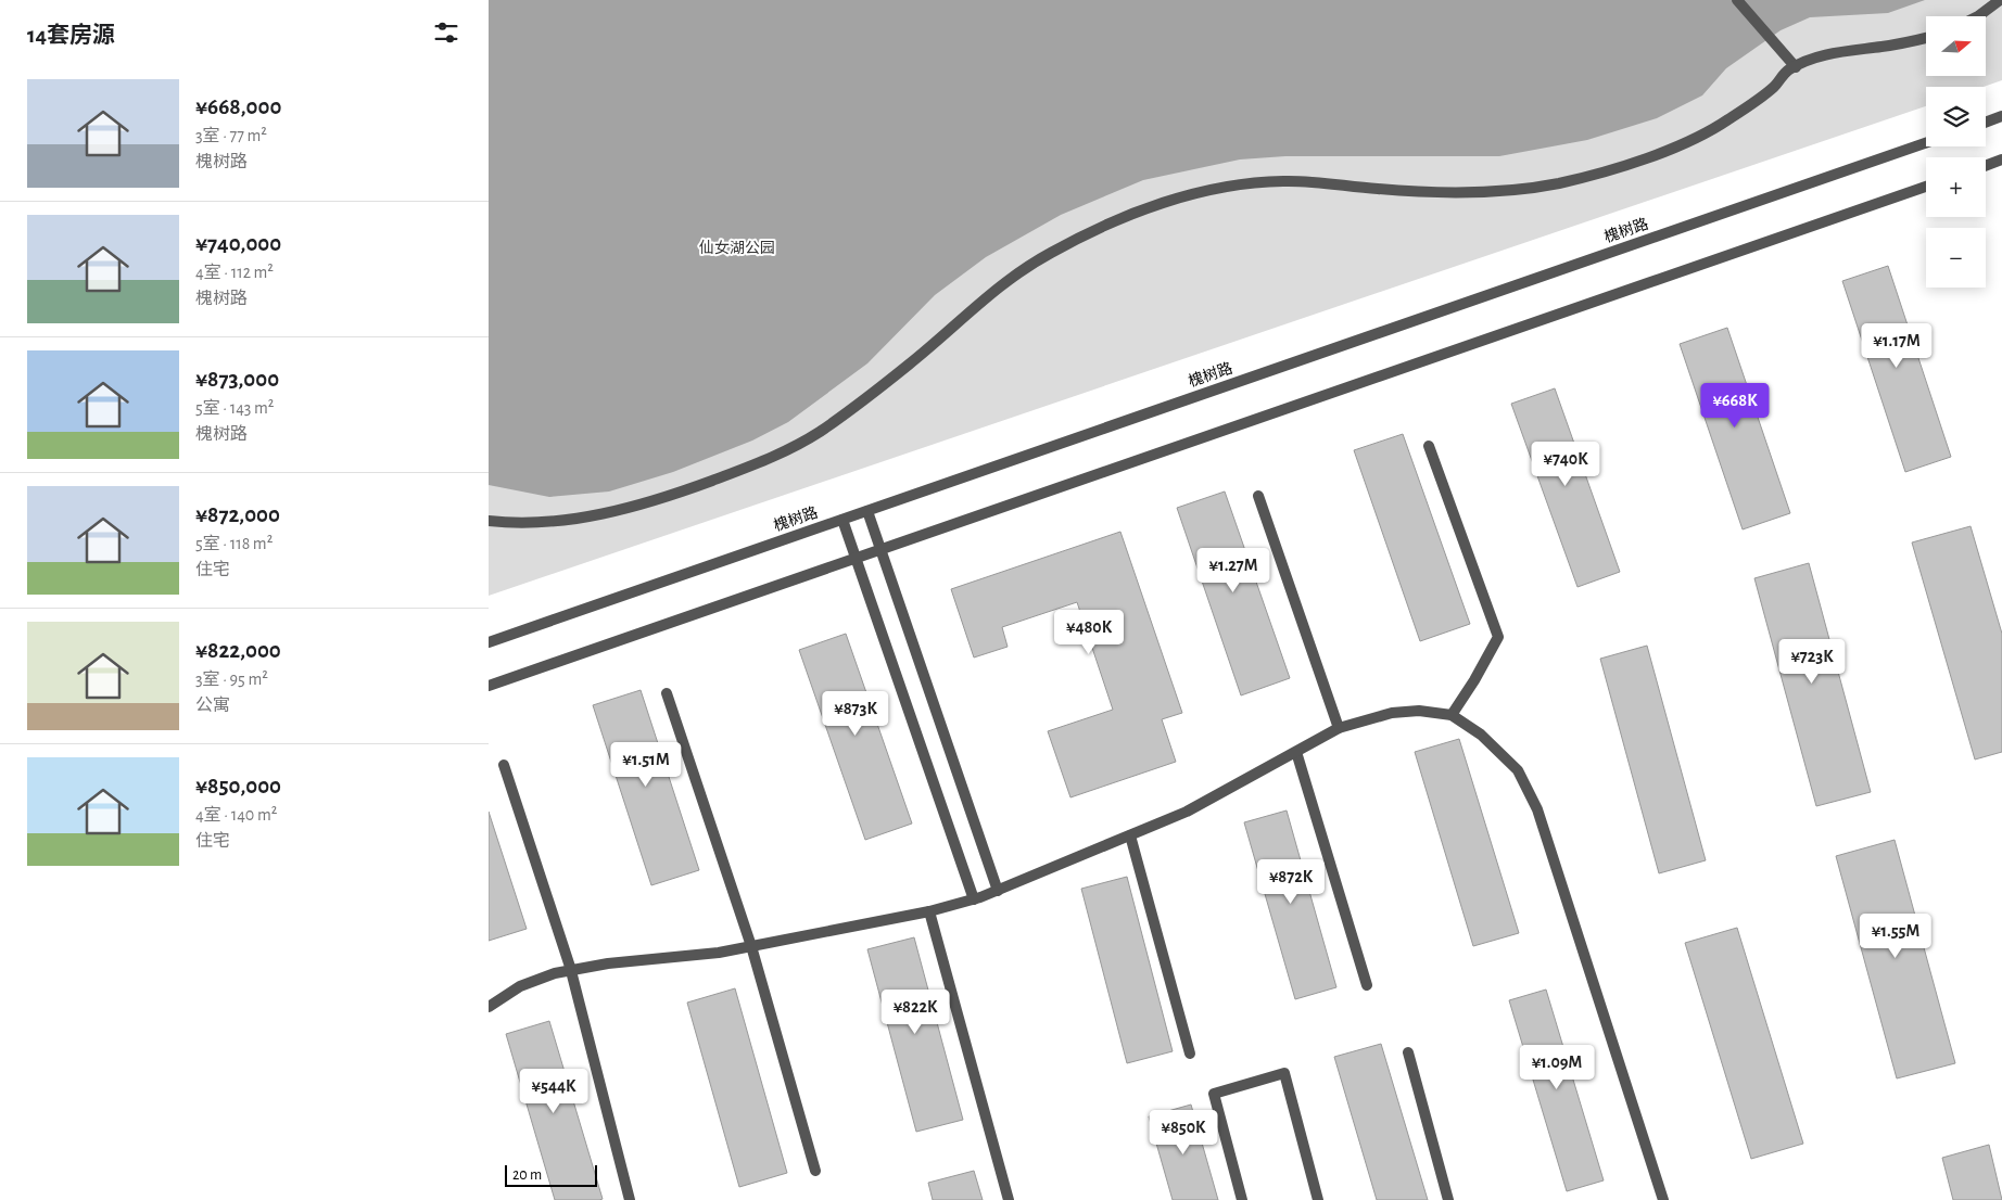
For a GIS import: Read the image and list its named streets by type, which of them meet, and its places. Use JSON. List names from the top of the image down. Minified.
{"streets":{"street":["槐树路"]},"parks":["仙女湖公园"],"scale_bar":"20 m","north":"right","page":{"heading":"14套房源","map_buttons":["+","−"],"list":[{"name":"¥668,000","note":"3室 · 77 m² · 槐树路"},{"name":"¥740,000","note":"4室 · 112 m² · 槐树路"},{"name":"¥873,000","note":"5室 · 143 m² · 槐树路"},{"name":"¥872,000","note":"5室 · 118 m² · 住宅"},{"name":"¥822,000","note":"3室 · 95 m² · 公寓"},{"name":"¥850,000","note":"4室 · 140 m² · 住宅"}],"price":["¥1.17M","¥668K","¥740K","¥1.27M","¥480K","¥723K","¥873K","¥1.51M","¥872K","¥1.55M","¥822K","¥1.09M","¥544K","¥850K"],"scale":"20 m"}}
